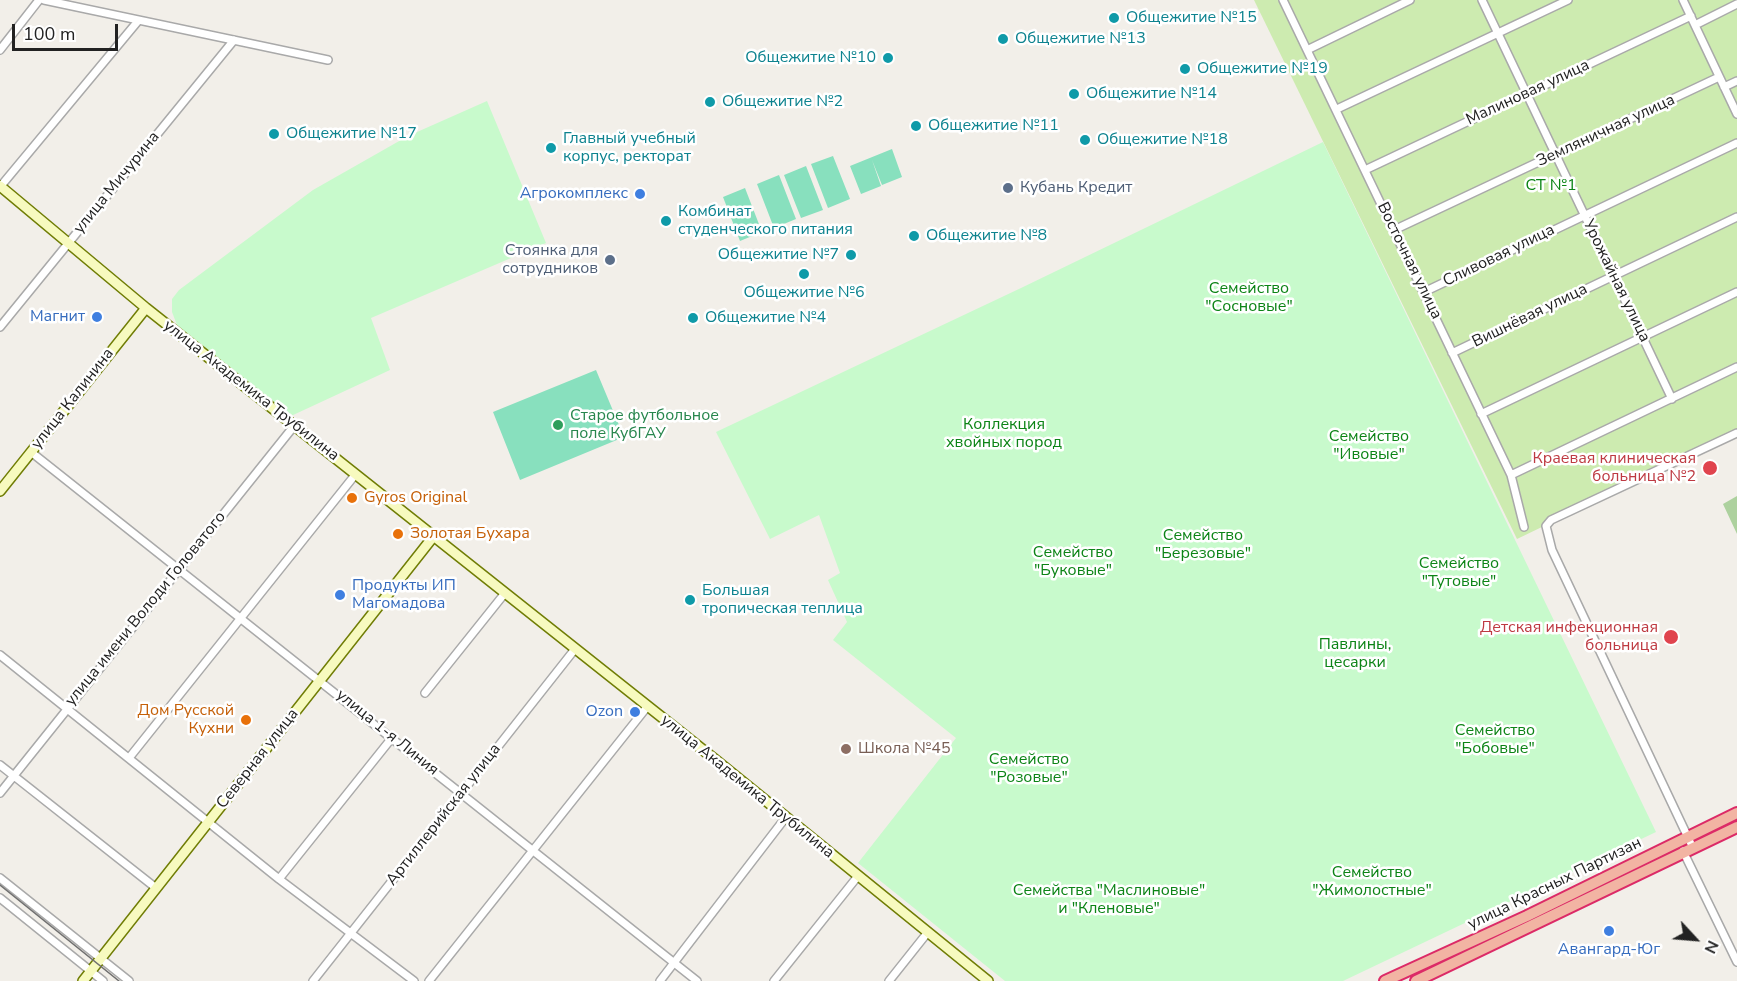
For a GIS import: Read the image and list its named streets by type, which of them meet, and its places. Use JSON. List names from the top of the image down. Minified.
{"streets":{"highway":["улица Красных Партизан"],"main road":["улица Академика Трубилина","улица Калинина","Северная улица"],"street":["Малиновая улица","Земляничная улица","улица Мичурина","Сливовая улица","Восточная улица","Урожайная улица","Вишнёвая улица","улица имени Володи Головатого","улица 1-я Линия","Артиллерийская улица"]},"crossings":[["Малиновая улица","Восточная улица"],["Малиновая улица","Урожайная улица"],["Земляничная улица","Восточная улица"],["Земляничная улица","Урожайная улица"],["улица Мичурина","улица Академика Трубилина"],["Сливовая улица","Восточная улица"],["Сливовая улица","Урожайная улица"],["Восточная улица","Вишнёвая улица"],["Урожайная улица","Вишнёвая улица"],["улица Академика Трубилина","улица Калинина"],["улица Академика Трубилина","улица имени Володи Головатого"],["улица Академика Трубилина","Северная улица"],["улица Академика Трубилина","Артиллерийская улица"],["улица Калинина","улица 1-я Линия"],["улица имени Володи Головатого","улица 1-я Линия"],["улица 1-я Линия","Северная улица"],["улица 1-я Линия","Артиллерийская улица"]],"parks":["СТ №1","Семейство \"Сосновые\"","Коллекция хвойных пород","Семейство \"Ивовые\"","Семейство \"Березовые\"","Семейство \"Буковые\"","Семейство \"Тутовые\"","Павлины, цесарки","Семейство \"Бобовые\"","Семейство \"Розовые\"","Семейство \"Жимолостные\"","Семейства \"Маслиновые\" и \"Кленовые\""],"places":["Общежитие №15","Общежитие №13","Общежитие №10","Общежитие №19","Общежитие №14","Общежитие №2","Общежитие №11","Общежитие №17","Общежитие №18","Главный учебный корпус, ректорат","Кубань Кредит","Агрокомплекс","Комбинат студенческого питания","Общежитие №8","Общежитие №7","Стоянка для сотрудников","Общежитие №6","Магнит","Общежитие №4","Старое футбольное поле КубГАУ","Краевая клиническая больница №2","Gyros Original","Золотая Бухара","Продукты ИП Магомадова","Большая тропическая теплица","Детская инфекционная больница","Ozon","Дом Русской Кухни","Школа №45","Авангард-Юг"],"scale_bar":"100 m","north":"bottom right"}
